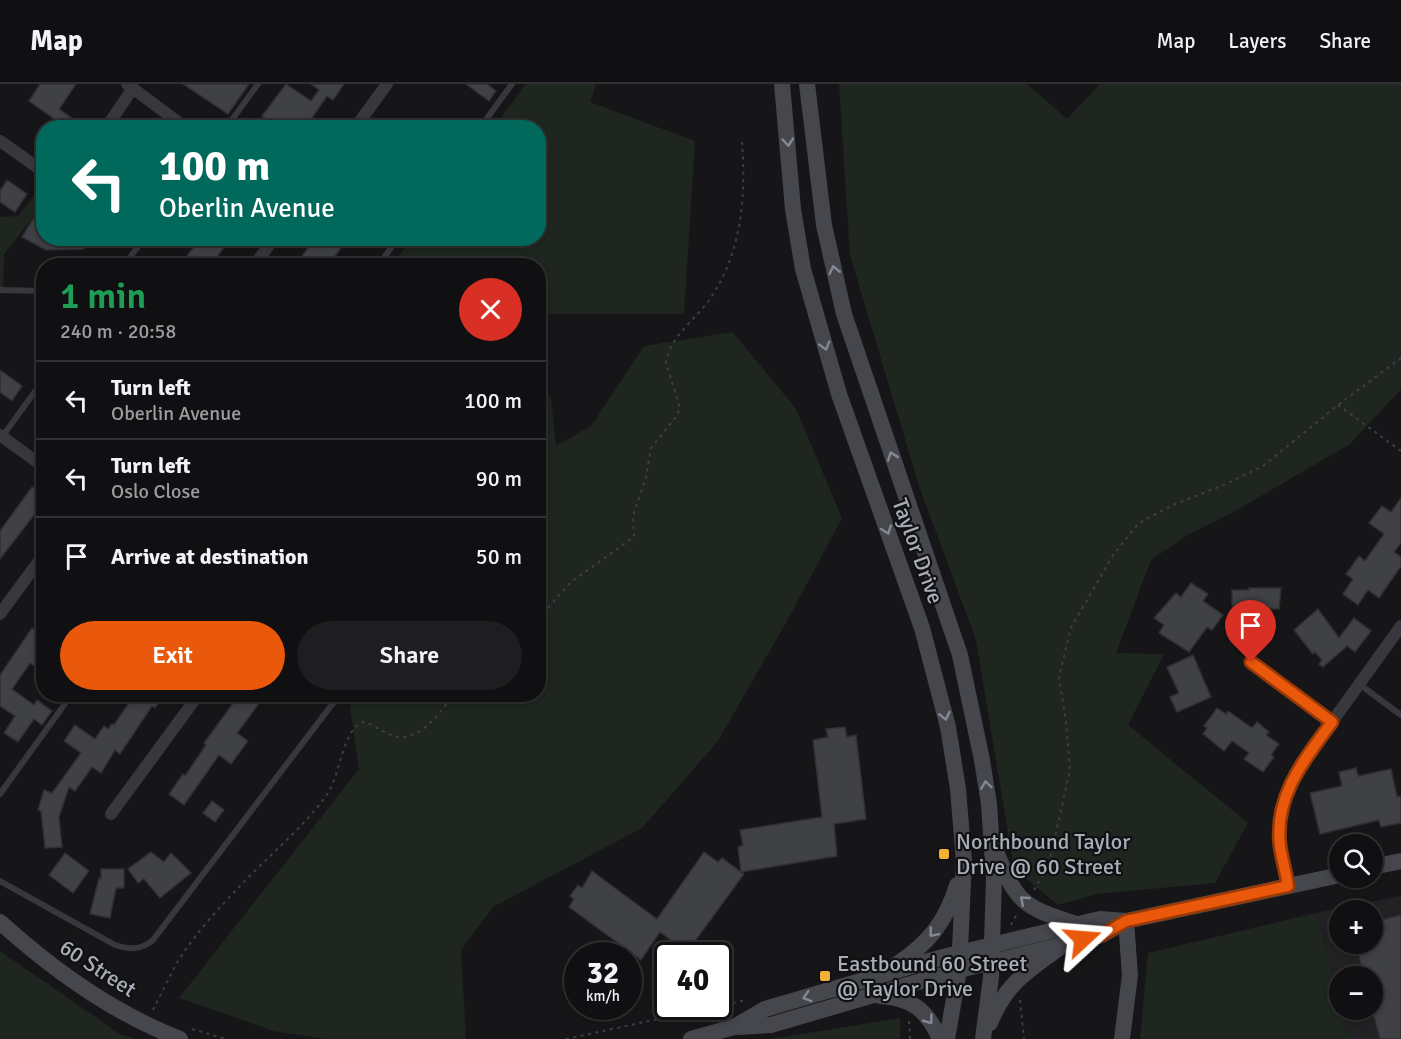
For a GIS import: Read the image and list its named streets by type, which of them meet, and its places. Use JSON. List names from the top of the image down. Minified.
{"streets":{"main road":["Taylor Drive","60 Street"]},"places":{"transit":["Northbound Taylor Drive @ 60 Street","Eastbound 60 Street @ Taylor Drive"]},"page":{"header":"Map","nav":["Map","Layers","Share"],"turn":["100 m","Oberlin Avenue"],"heading":["1 min","240 m · 20:58"],"list":[{"name":"Turn left","note":"Oberlin Avenue","value":"100 m"},{"name":"Turn left","note":"Oslo Close","value":"90 m"},{"name":"Arrive at destination","value":"50 m"}],"buttons":["Exit","Share"],"map_buttons":["+","−"],"speed":"32 km/h","limit":"40"}}
